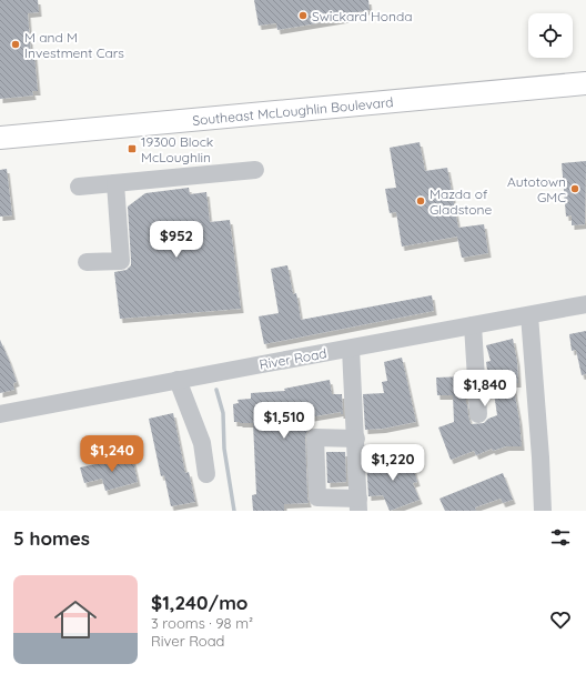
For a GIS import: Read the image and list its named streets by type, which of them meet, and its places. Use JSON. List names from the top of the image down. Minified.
{"streets":{"main road":["Southeast McLoughlin Boulevard"],"street":["River Road"]},"places":{"other":["Swickard Honda","M and M Investment Cars","Autotown GMC","Mazda of Gladstone"],"transit":["19300 Block McLoughlin"]},"page":{"price":["$952","$1,840","$1,510","$1,240","$1,220"],"heading":"5 homes","list":[{"name":"$1,240/mo","note":"3 rooms · 98 m² · River Road"}]}}
